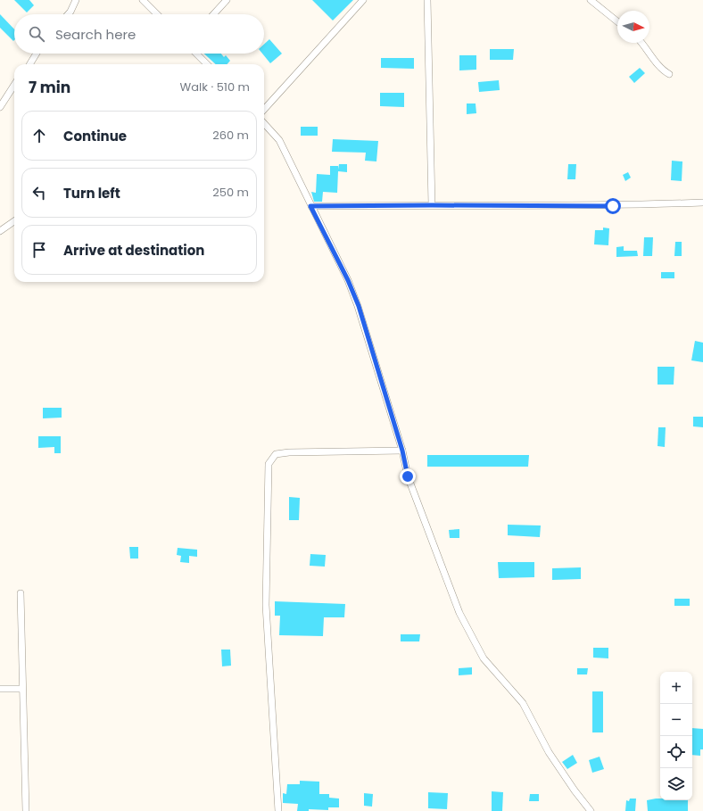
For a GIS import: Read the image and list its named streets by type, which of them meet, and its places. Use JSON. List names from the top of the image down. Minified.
{"north":"right","page":{"search":"Search here","heading":["7 min","Walk · 510 m"],"list":[["Continue","260 m"],["Turn left","250 m"],"Arrive at destination"],"map_buttons":["+","−"]}}
